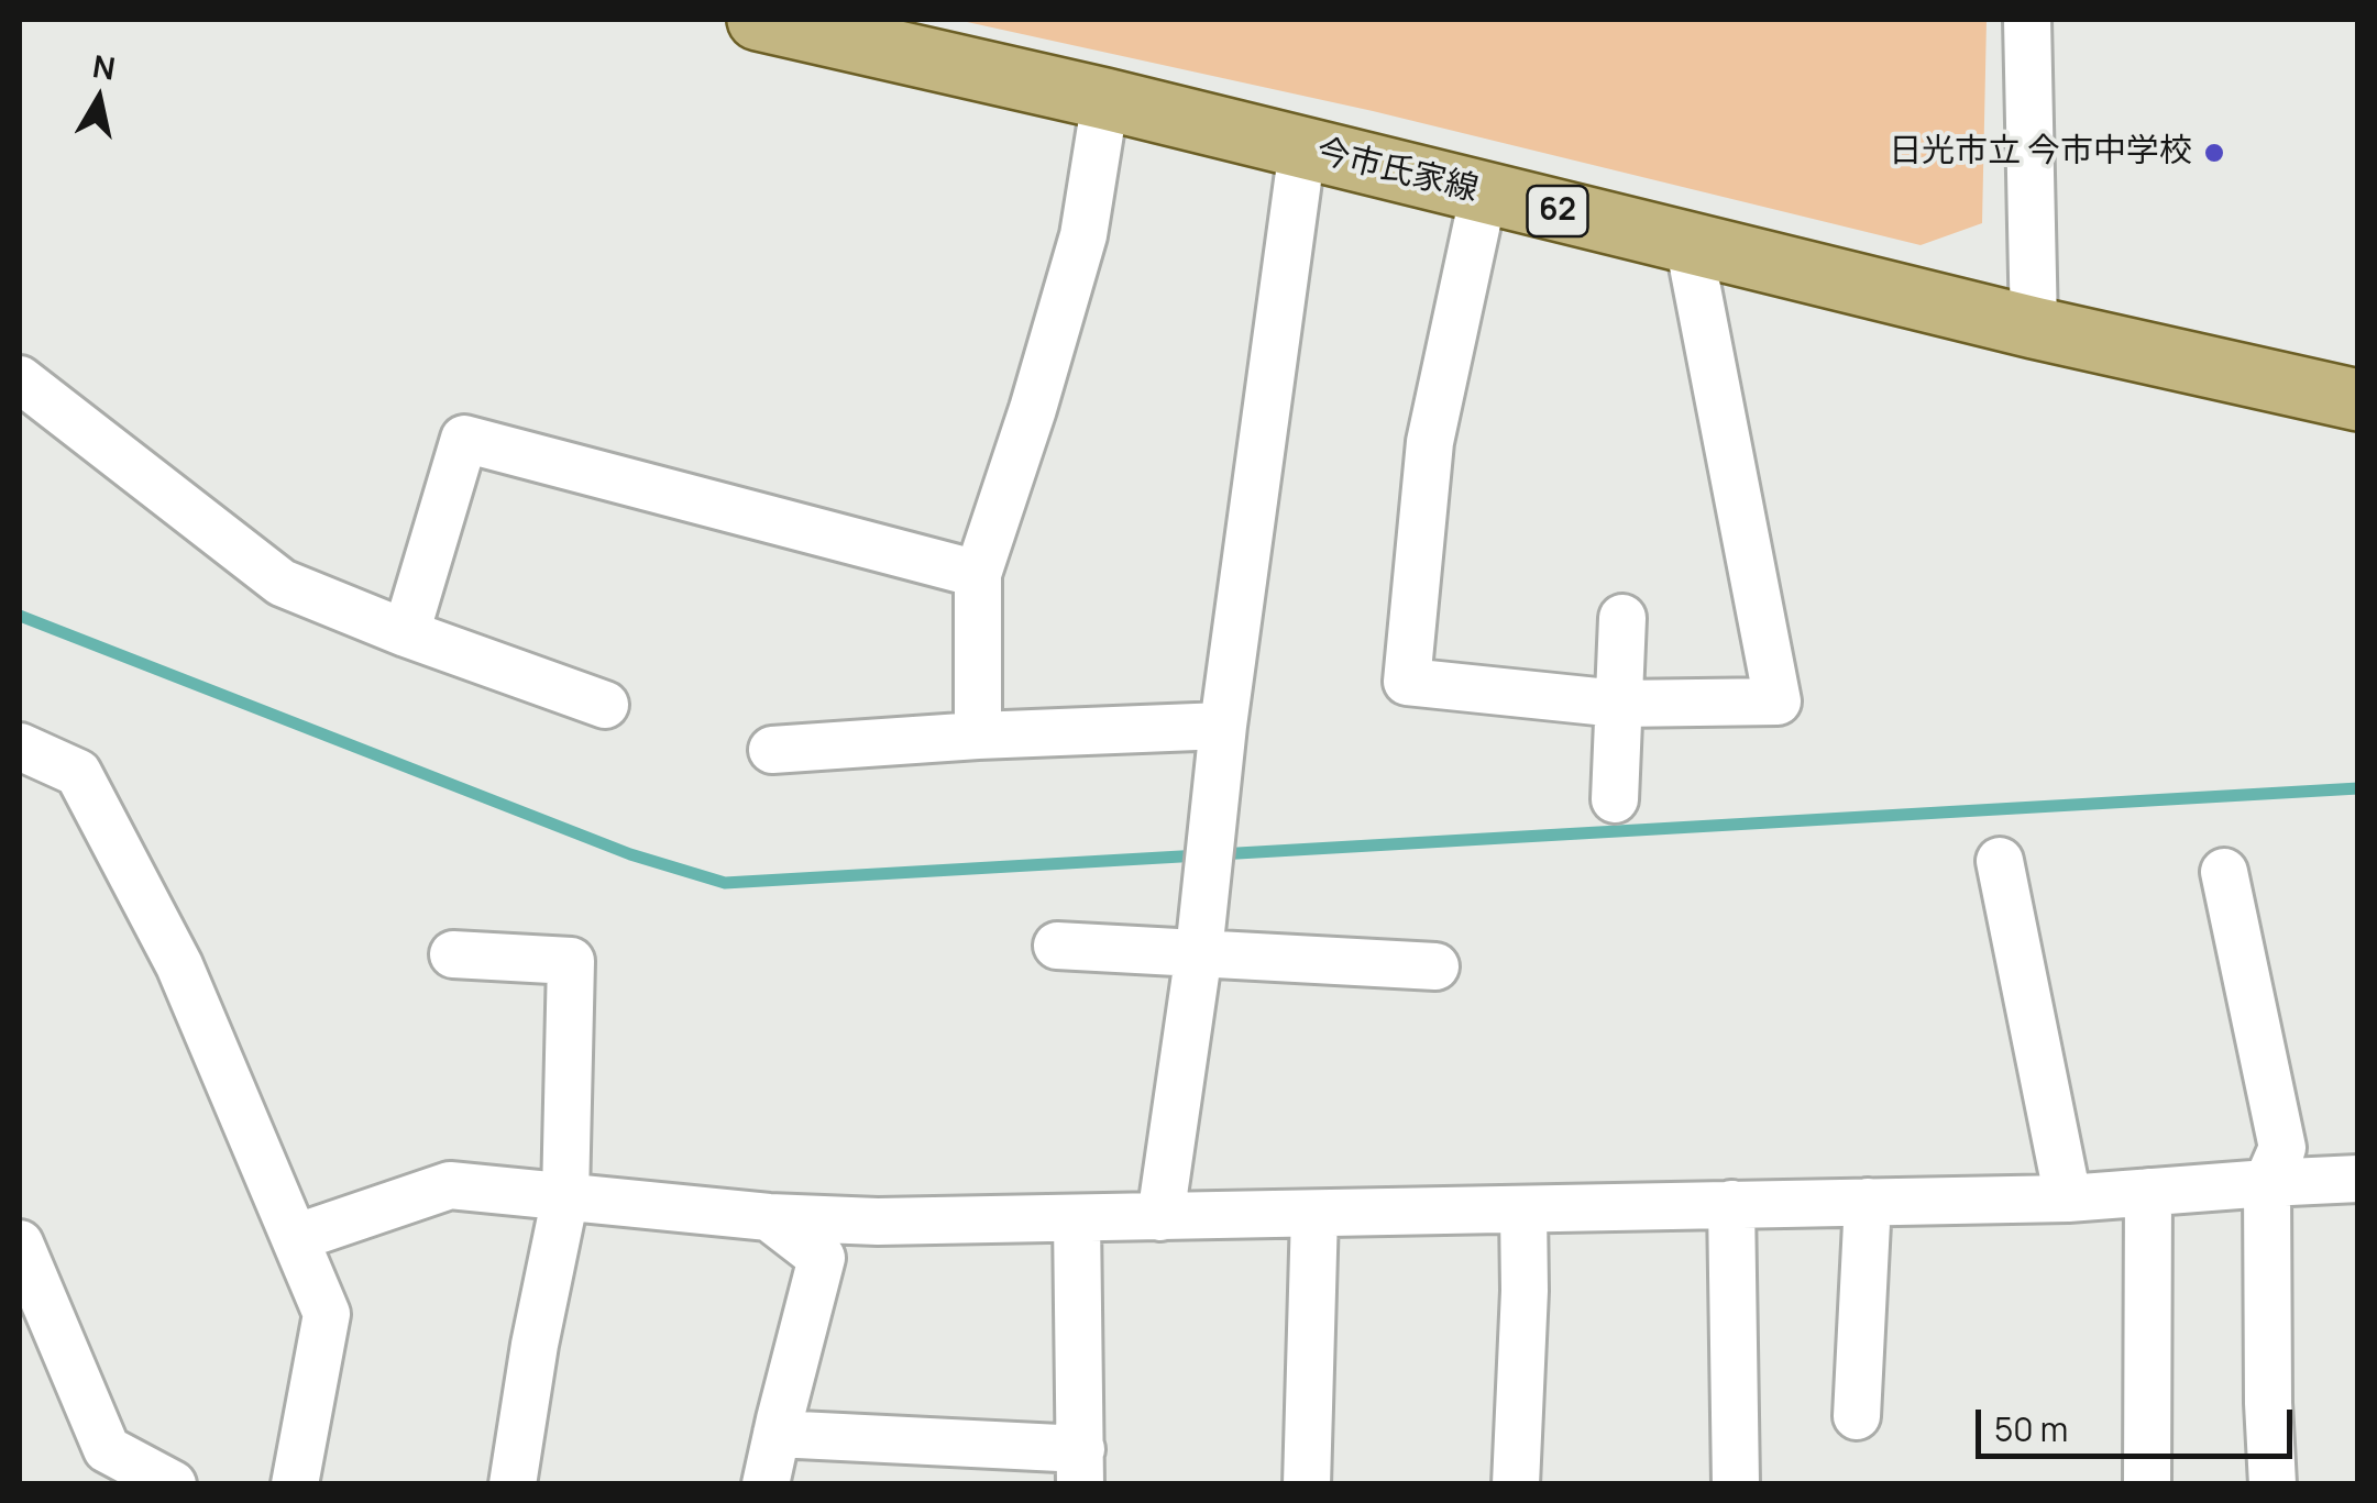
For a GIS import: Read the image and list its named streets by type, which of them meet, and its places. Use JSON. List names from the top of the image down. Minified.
{"streets":{"main road":["今市氏家線","62"]},"places":["日光市立 今市中学校"],"scale_bar":"50 m","north":"top"}
